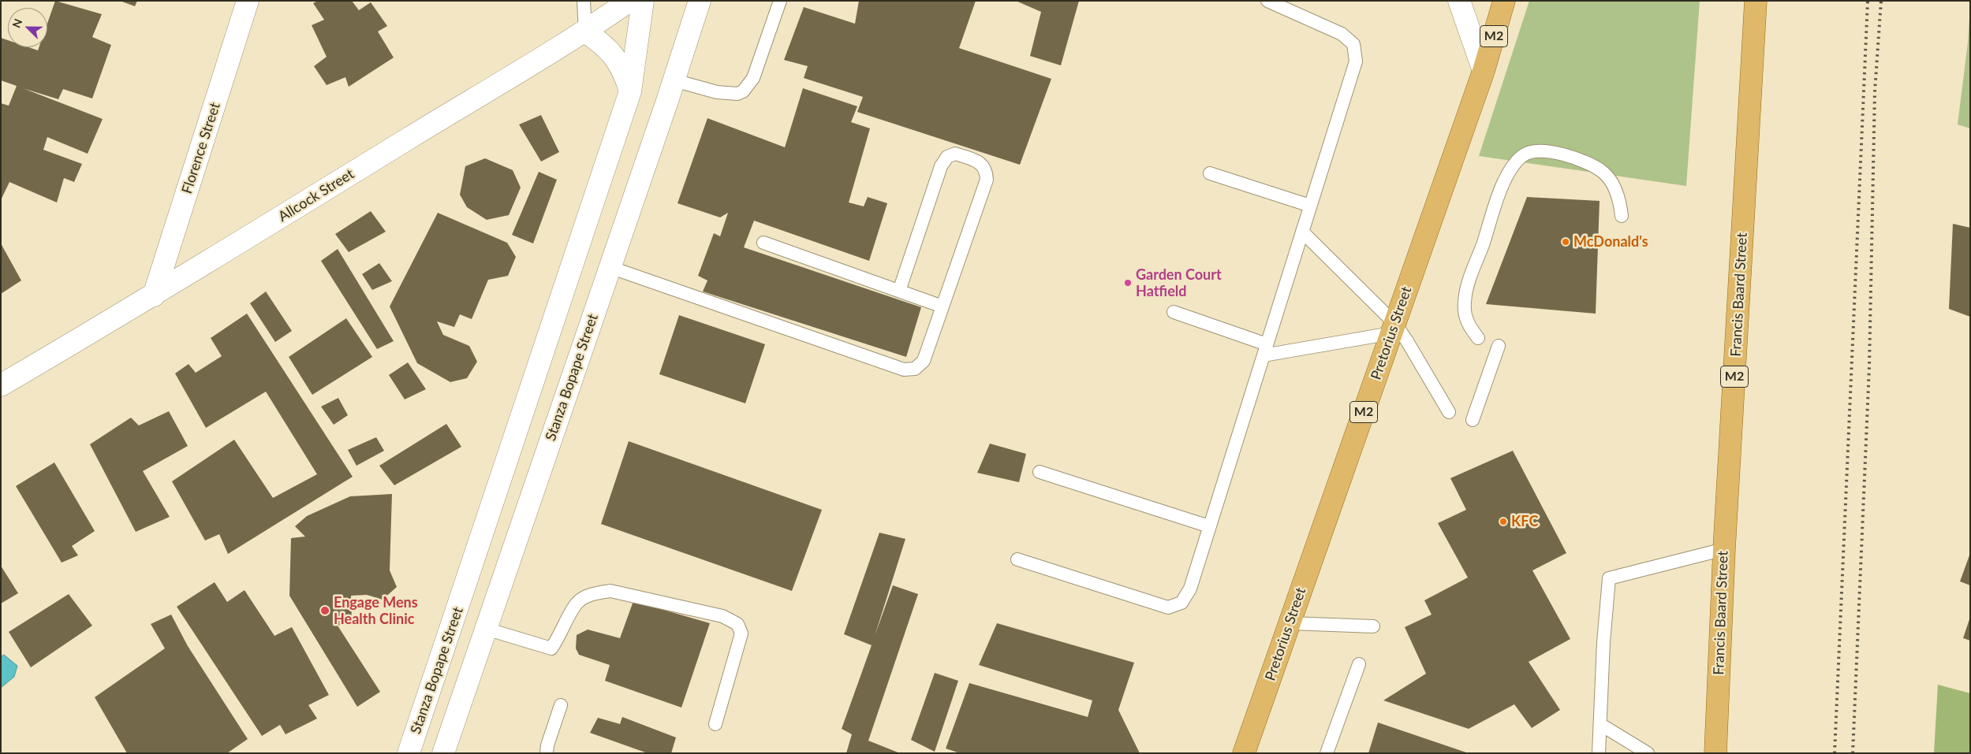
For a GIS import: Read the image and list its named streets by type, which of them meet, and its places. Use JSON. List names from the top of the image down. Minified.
{"streets":{"main road":["M2","Florence Street","Allcock Street","Francis Baard Street","Pretorius Street","Stanza Bopape Street"]},"crossings":[["Florence Street","Allcock Street"]],"places":["McDonald's","Garden Court Hatfield","KFC","Engage Mens Health Clinic"],"north":"top left"}
